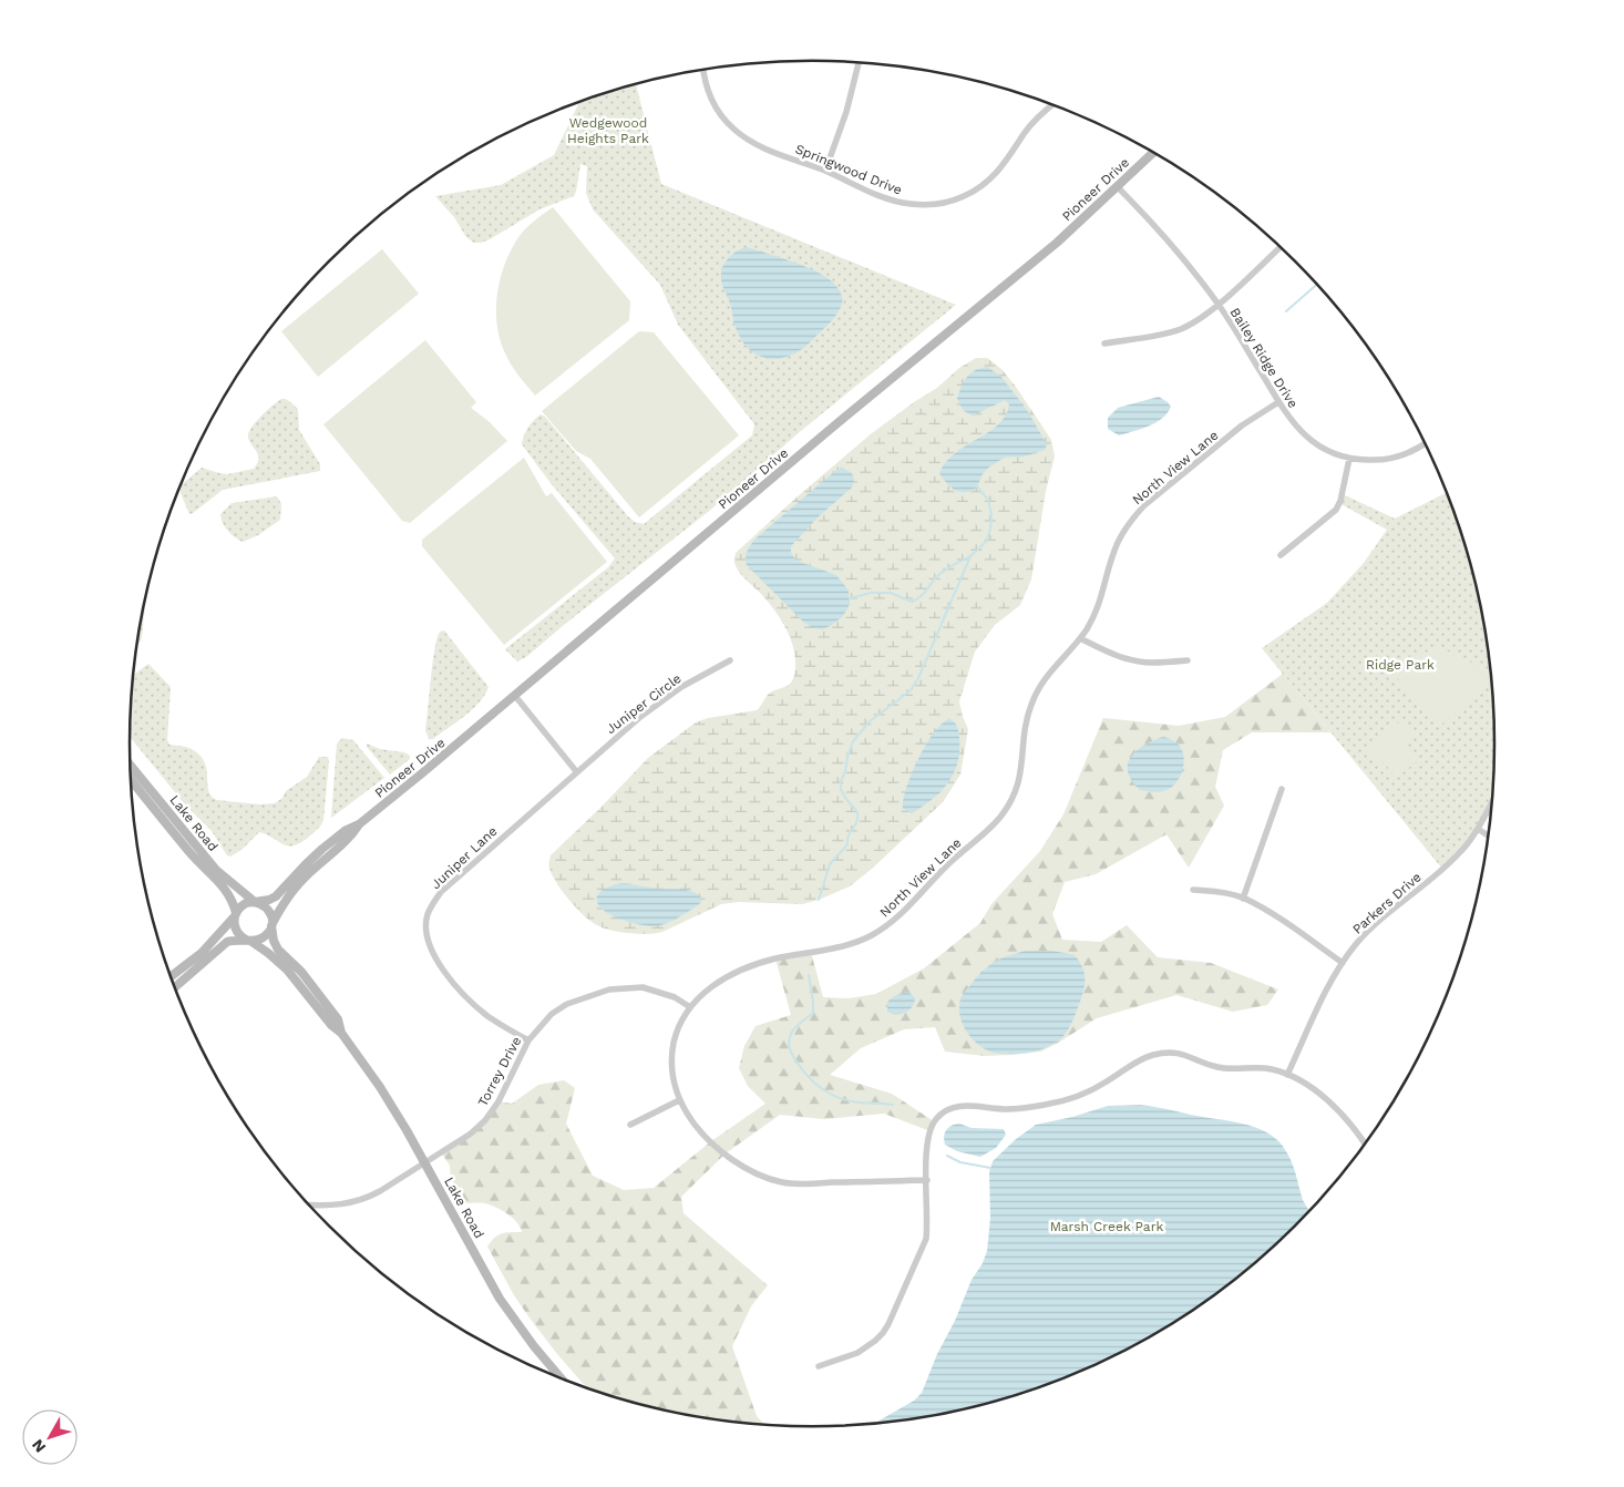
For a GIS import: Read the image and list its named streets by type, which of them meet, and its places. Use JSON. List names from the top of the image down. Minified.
{"streets":{"street":["Springwood Drive","Pioneer Drive","Bailey Ridge Drive","North View Lane","Juniper Circle","Lake Road","Juniper Lane","Parkers Drive","Torrey Drive"]},"crossings":[["Pioneer Drive","Bailey Ridge Drive"],["Pioneer Drive","Lake Road"],["Bailey Ridge Drive","North View Lane"],["North View Lane","Torrey Drive"],["Juniper Circle","Juniper Lane"],["Lake Road","Torrey Drive"],["Juniper Lane","Torrey Drive"]],"parks":["Wedgewood Heights Park","Ridge Park","Marsh Creek Park"],"north":"bottom left"}
